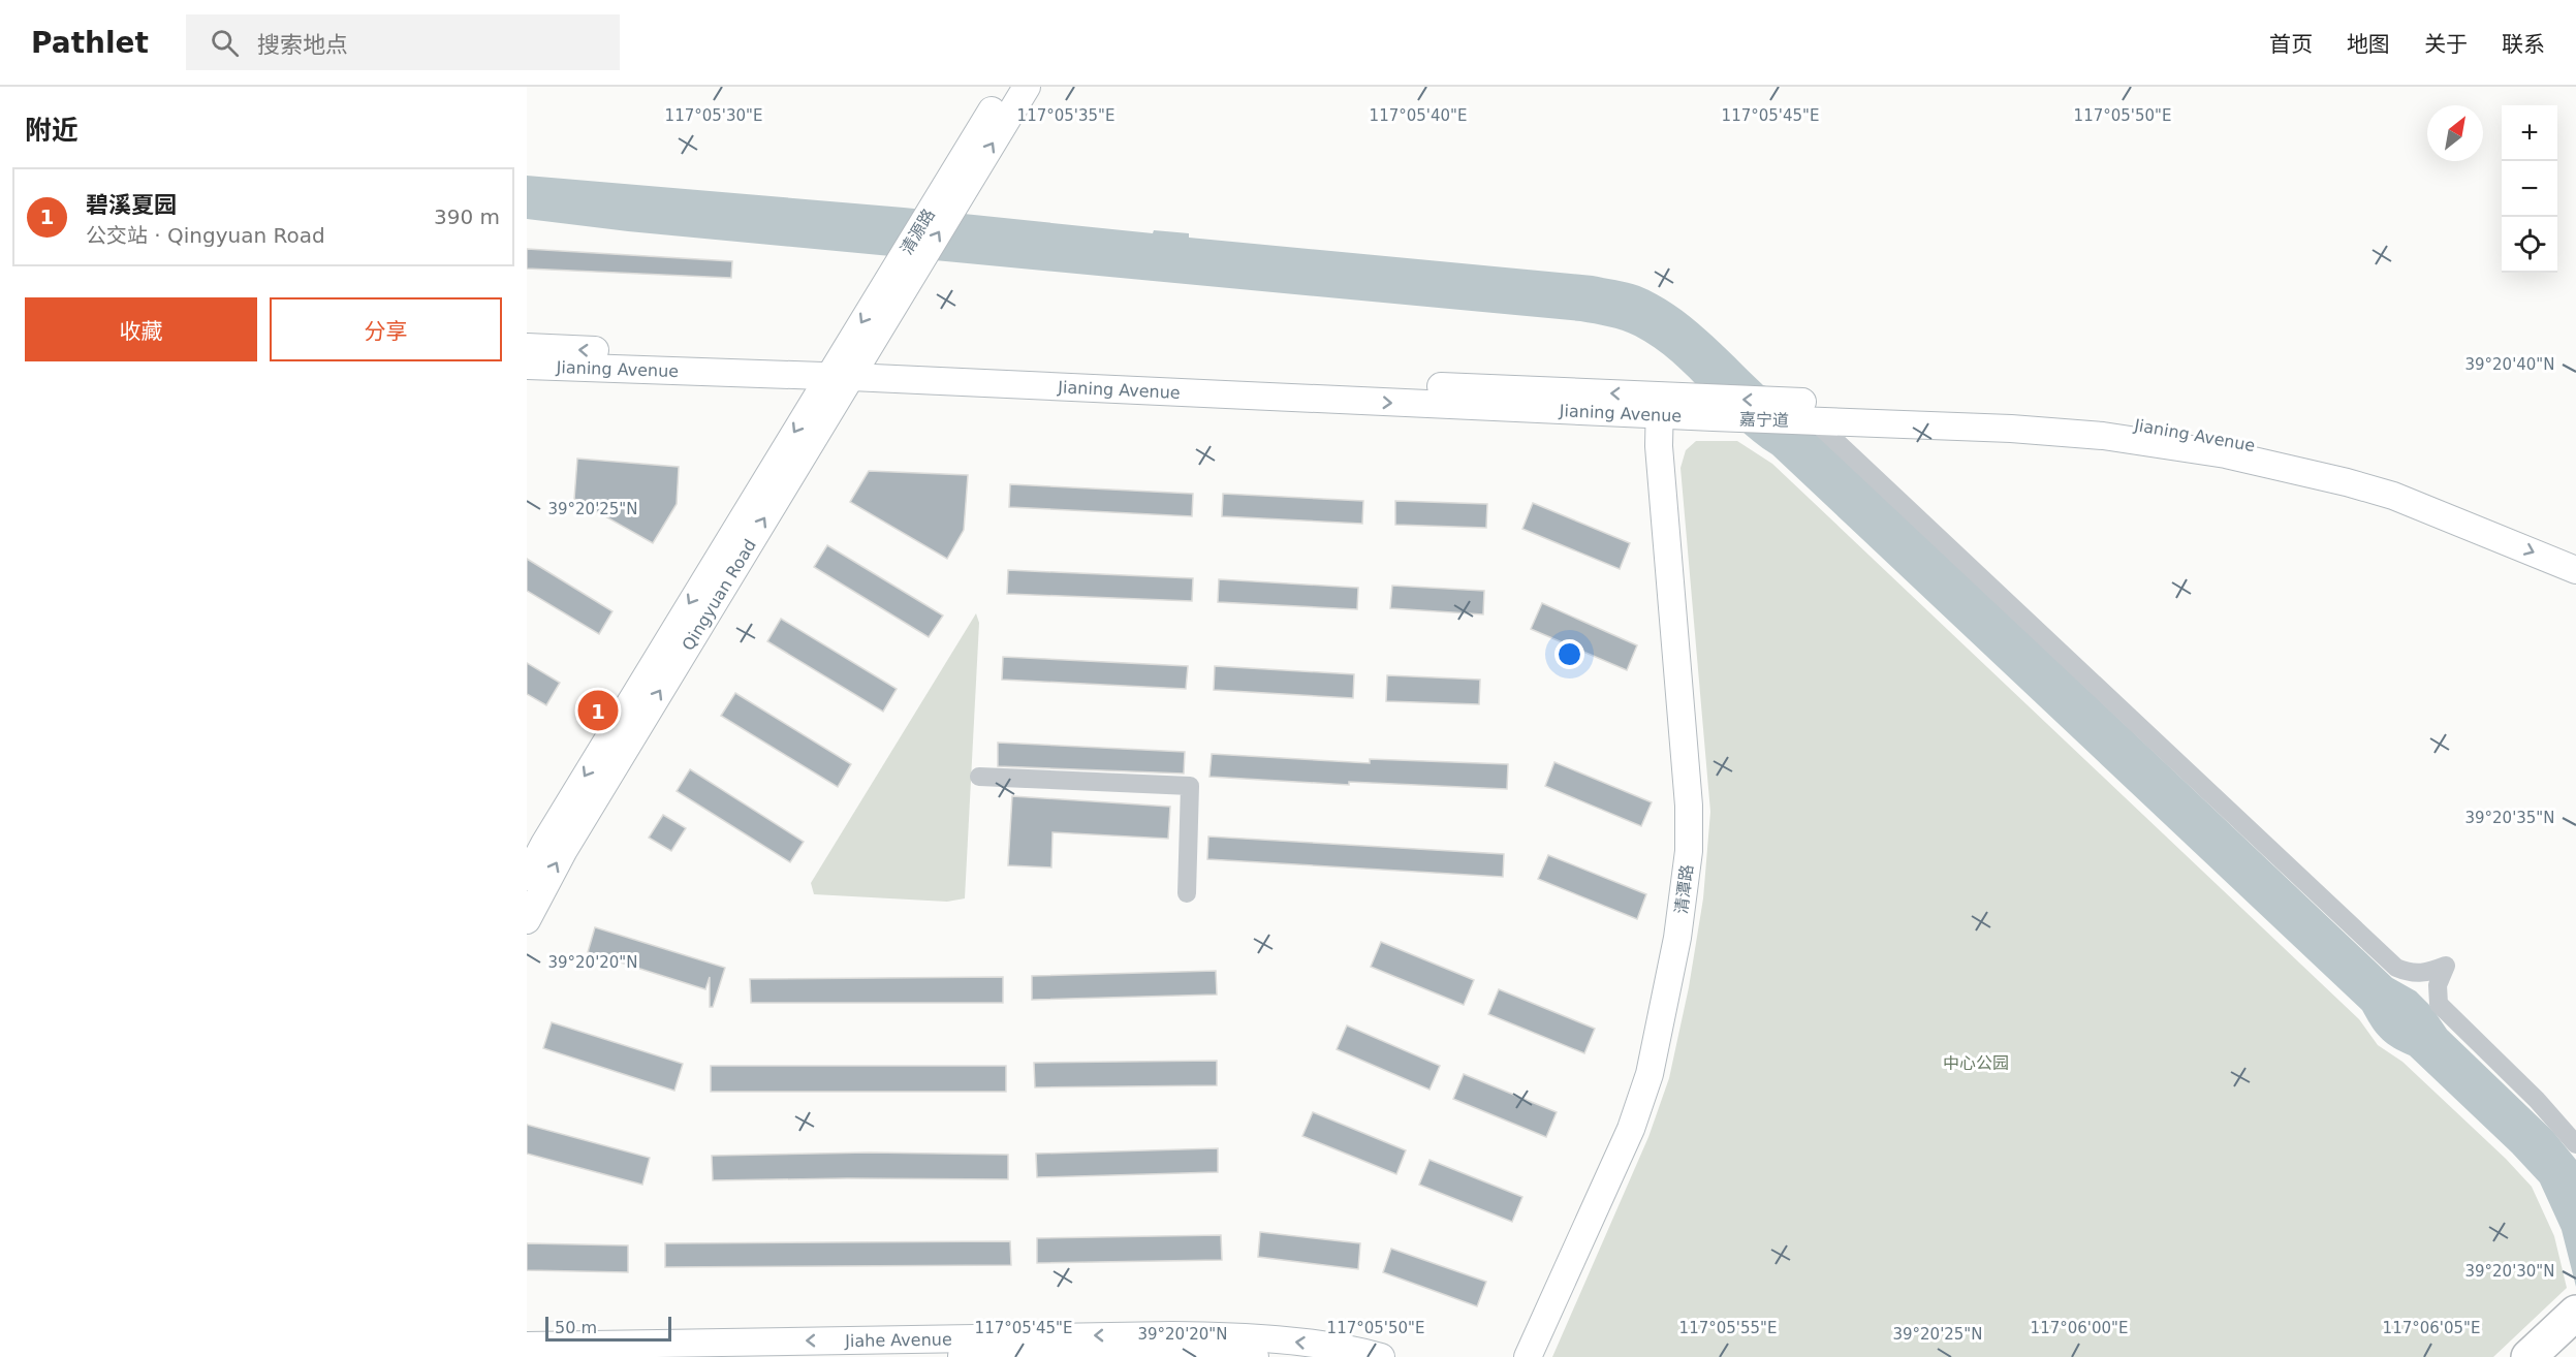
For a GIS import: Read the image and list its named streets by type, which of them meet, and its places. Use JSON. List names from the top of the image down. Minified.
{"streets":{"street":["清源路","Jianing Avenue","嘉宁道","Qingyuan Road","清潭路","Jiahe Avenue"]},"crossings":[["清源路","Qingyuan Road"],["Jianing Avenue","嘉宁道"],["Jianing Avenue","Qingyuan Road"],["Jianing Avenue","清潭路"]],"parks":["中心公园"],"scale_bar":"50 m","north":"top right","page":{"header":"Pathlet","search":"搜索地点","nav":["首页","地图","关于","联系"],"heading":"附近","map_buttons":["+","−"],"list":[{"mark":"1","name":"碧溪夏园","note":"公交站 · Qingyuan Road","value":"390 m"}],"buttons":["收藏","分享"],"pins":"1","scale":"50 m"},"coordinates":["117°05'30\"E","117°05'35\"E","117°05'40\"E","117°05'45\"E","117°05'50\"E","39°20'40\"N","39°20'25\"N","39°20'35\"N","39°20'20\"N","39°20'30\"N","117°05'55\"E","117°06'00\"E","117°06'05\"E"]}
